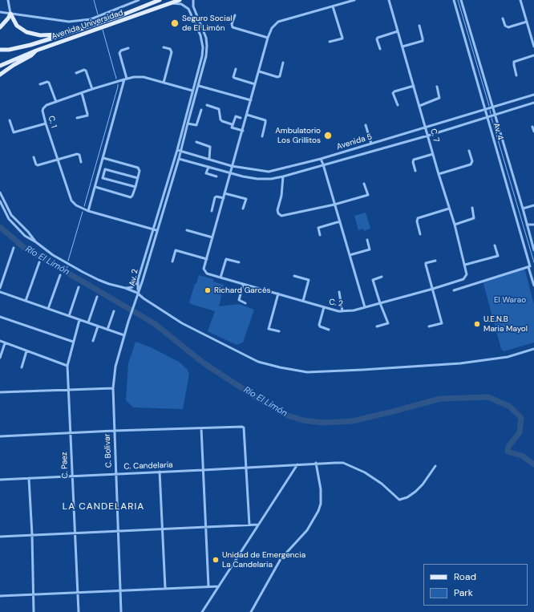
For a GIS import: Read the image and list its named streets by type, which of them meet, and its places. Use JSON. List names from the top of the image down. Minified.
{"streets":{"main road":["Avenida Universidad"],"street":["C. 1","Av. 4","C. 7","Avenida 5","Av. 2","C. 2","C. Bolivar","C. Paez","C. Candelaria"]},"crossings":[["Avenida Universidad","Av. 2"],["C. 1","Av. 2"],["Av. 4","Avenida 5"],["C. 7","Avenida 5"],["C. 7","C. 2"],["Avenida 5","Av. 2"],["Av. 2","C. Bolivar"],["C. Bolivar","C. Candelaria"],["C. Paez","C. Candelaria"]],"districts":["LA CANDELARIA"],"water":["Río El Limón"],"parks":["El Warao"],"places":["Seguro Social de El Limón","Ambulatorio Los Grillitos","Richard Garcés","U.E.N.B Maria Mayol","Unidad de Emergencia La Candelaria"],"legend":["Road","Park"]}
